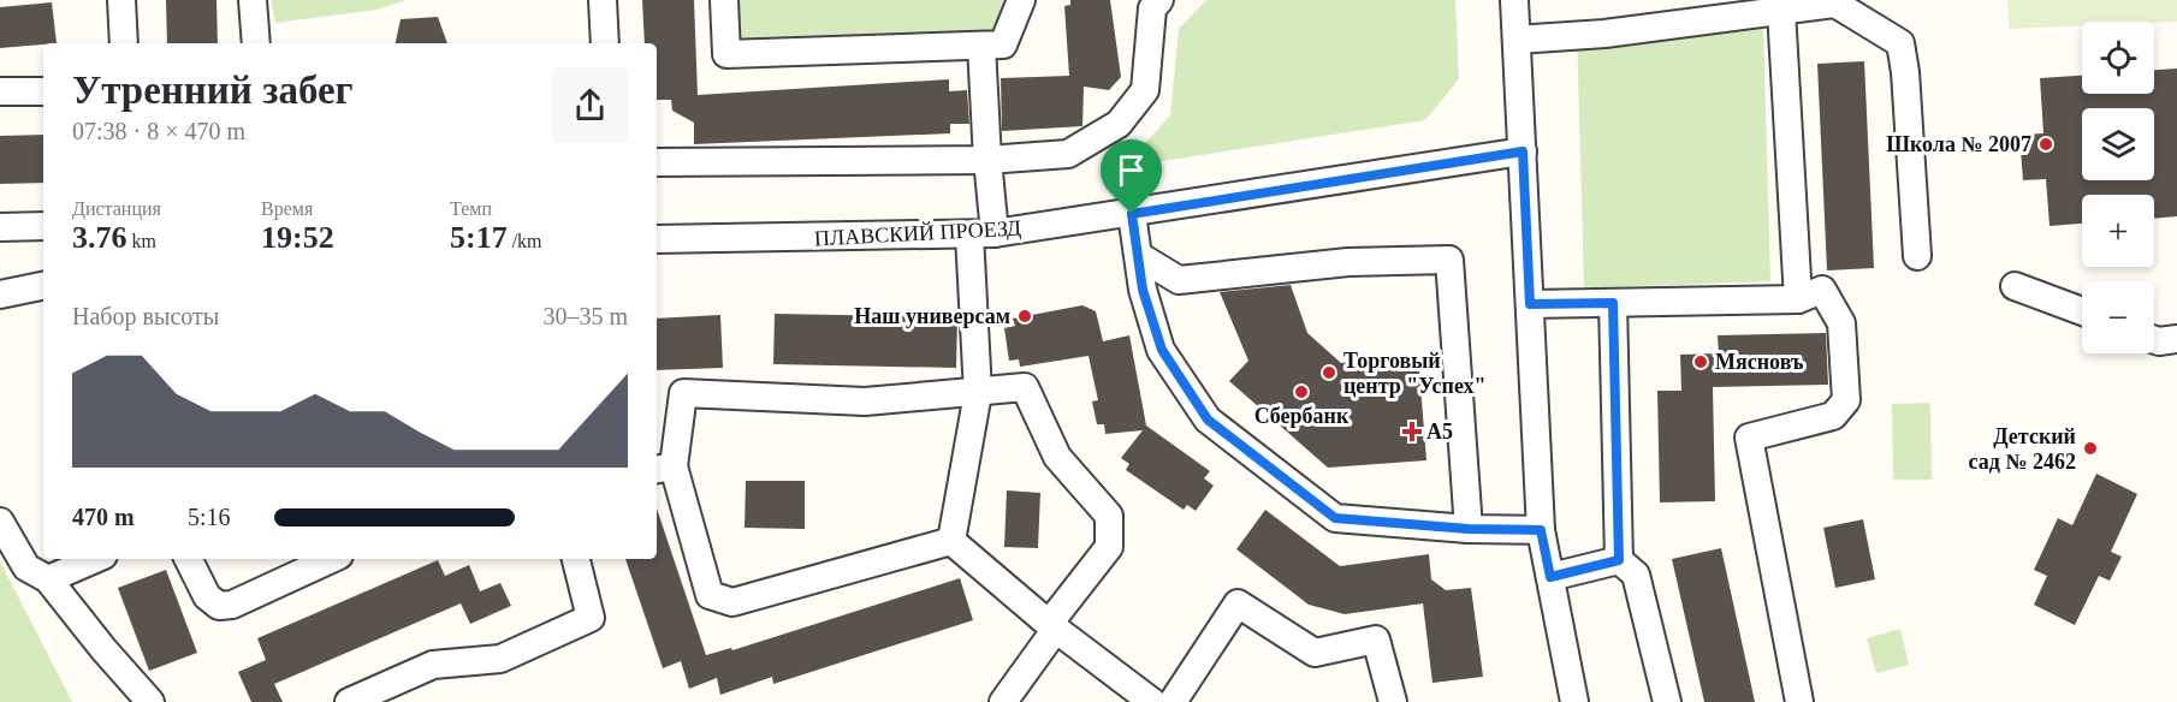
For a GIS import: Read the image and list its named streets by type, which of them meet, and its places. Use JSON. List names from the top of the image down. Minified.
{"streets":{"street":["ПЛАВСКИЙ ПРОЕЗД"]},"places":{"other":["Школа № 2007","Наш универсам","Мясновъ","Торговый центр \"Успех\"","Сбербанк","Детский сад № 2462"],"health":["А5"]},"page":{"map_buttons":["+","−"],"heading":["Утренний забег","07:38 · 8 × 470 m"],"stats":[["Дистанция","3.76 km"],["Время","19:52"],["Темп","5:17 /km"]],"chart":["Набор высоты","30–35 m"],"list":[{"name":"470 m","note":"5:16"}]}}
